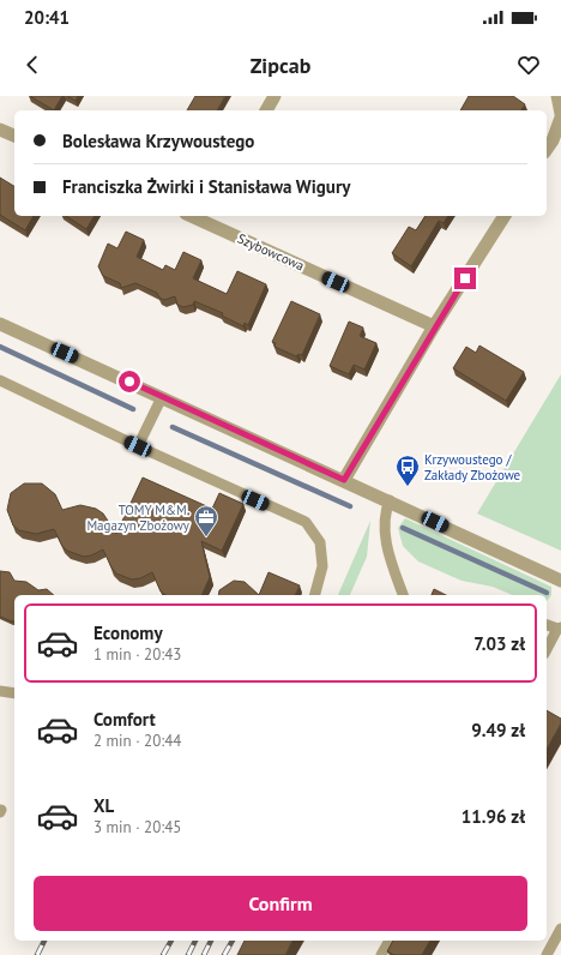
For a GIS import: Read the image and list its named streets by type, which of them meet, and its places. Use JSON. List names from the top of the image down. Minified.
{"streets":{"street":["Szybowcowa"]},"places":{"bus stop":["Krzywoustego / Zakłady Zbożowe"],"office":["TOMY M&M. Magazyn Zbożowy"]},"page":{"status":"20:41","header":"Zipcab","banner":["Bolesława Krzywoustego","Franciszka Żwirki i Stanisława Wigury"],"list":[{"name":"Economy","note":"1 min · 20:43","value":"7.03 zł"},{"name":"Comfort","note":"2 min · 20:44","value":"9.49 zł"},{"name":"XL","note":"3 min · 20:45","value":"11.96 zł"}],"buttons":"Confirm"}}
